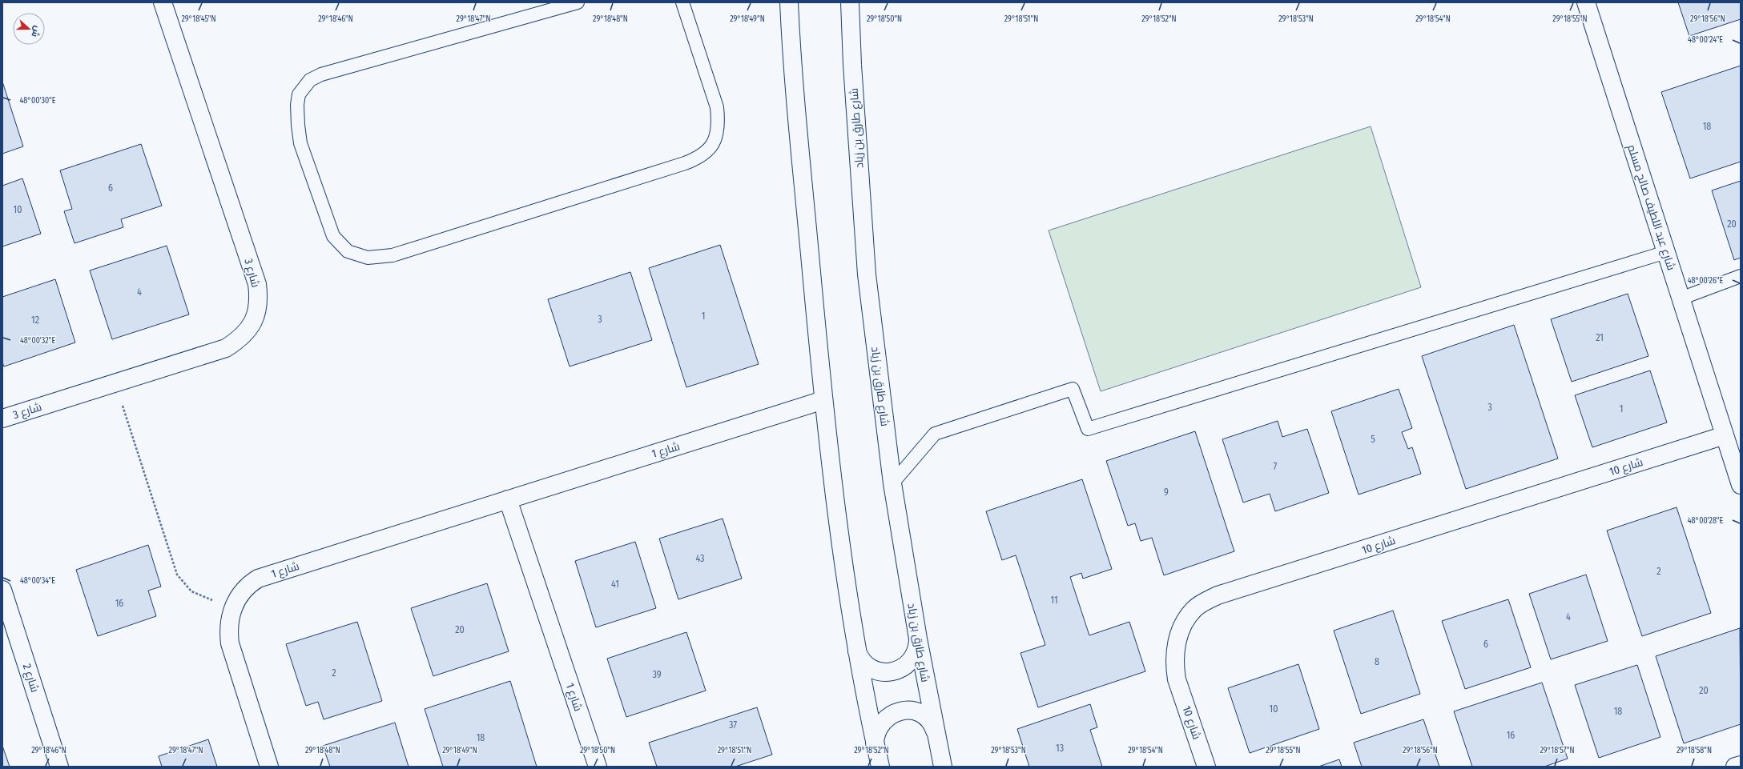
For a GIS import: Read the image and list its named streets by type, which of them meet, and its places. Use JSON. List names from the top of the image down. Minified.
{"streets":{"street":["شارع طارق بن زياد","شارع عبد اللطيف صالح مسلم","شارع 3","شارع 1","شارع 10","شارع 2"]},"crossings":[["شارع عبد اللطيف صالح مسلم","شارع 10"]],"house_numbers":["18","6","10","20","4","1","3","12","21","3","1","5","7","9","43","2","41","11","16","4","20","6","8","2","39","20","10","18","37","16","18","13"],"north":"right","coordinates":["29°18'48\"N","29°18'45\"N","29°18'46\"N","29°18'47\"N","29°18'49\"N","29°18'50\"N","29°18'51\"N","29°18'52\"N","29°18'53\"N","29°18'54\"N","29°18'55\"N","29°18'56\"N","48°00'24\"E","48°00'30\"E","48°00'26\"E","48°00'32\"E","48°00'28\"E","48°00'34\"E","29°18'57\"N","29°18'58\"N"]}
